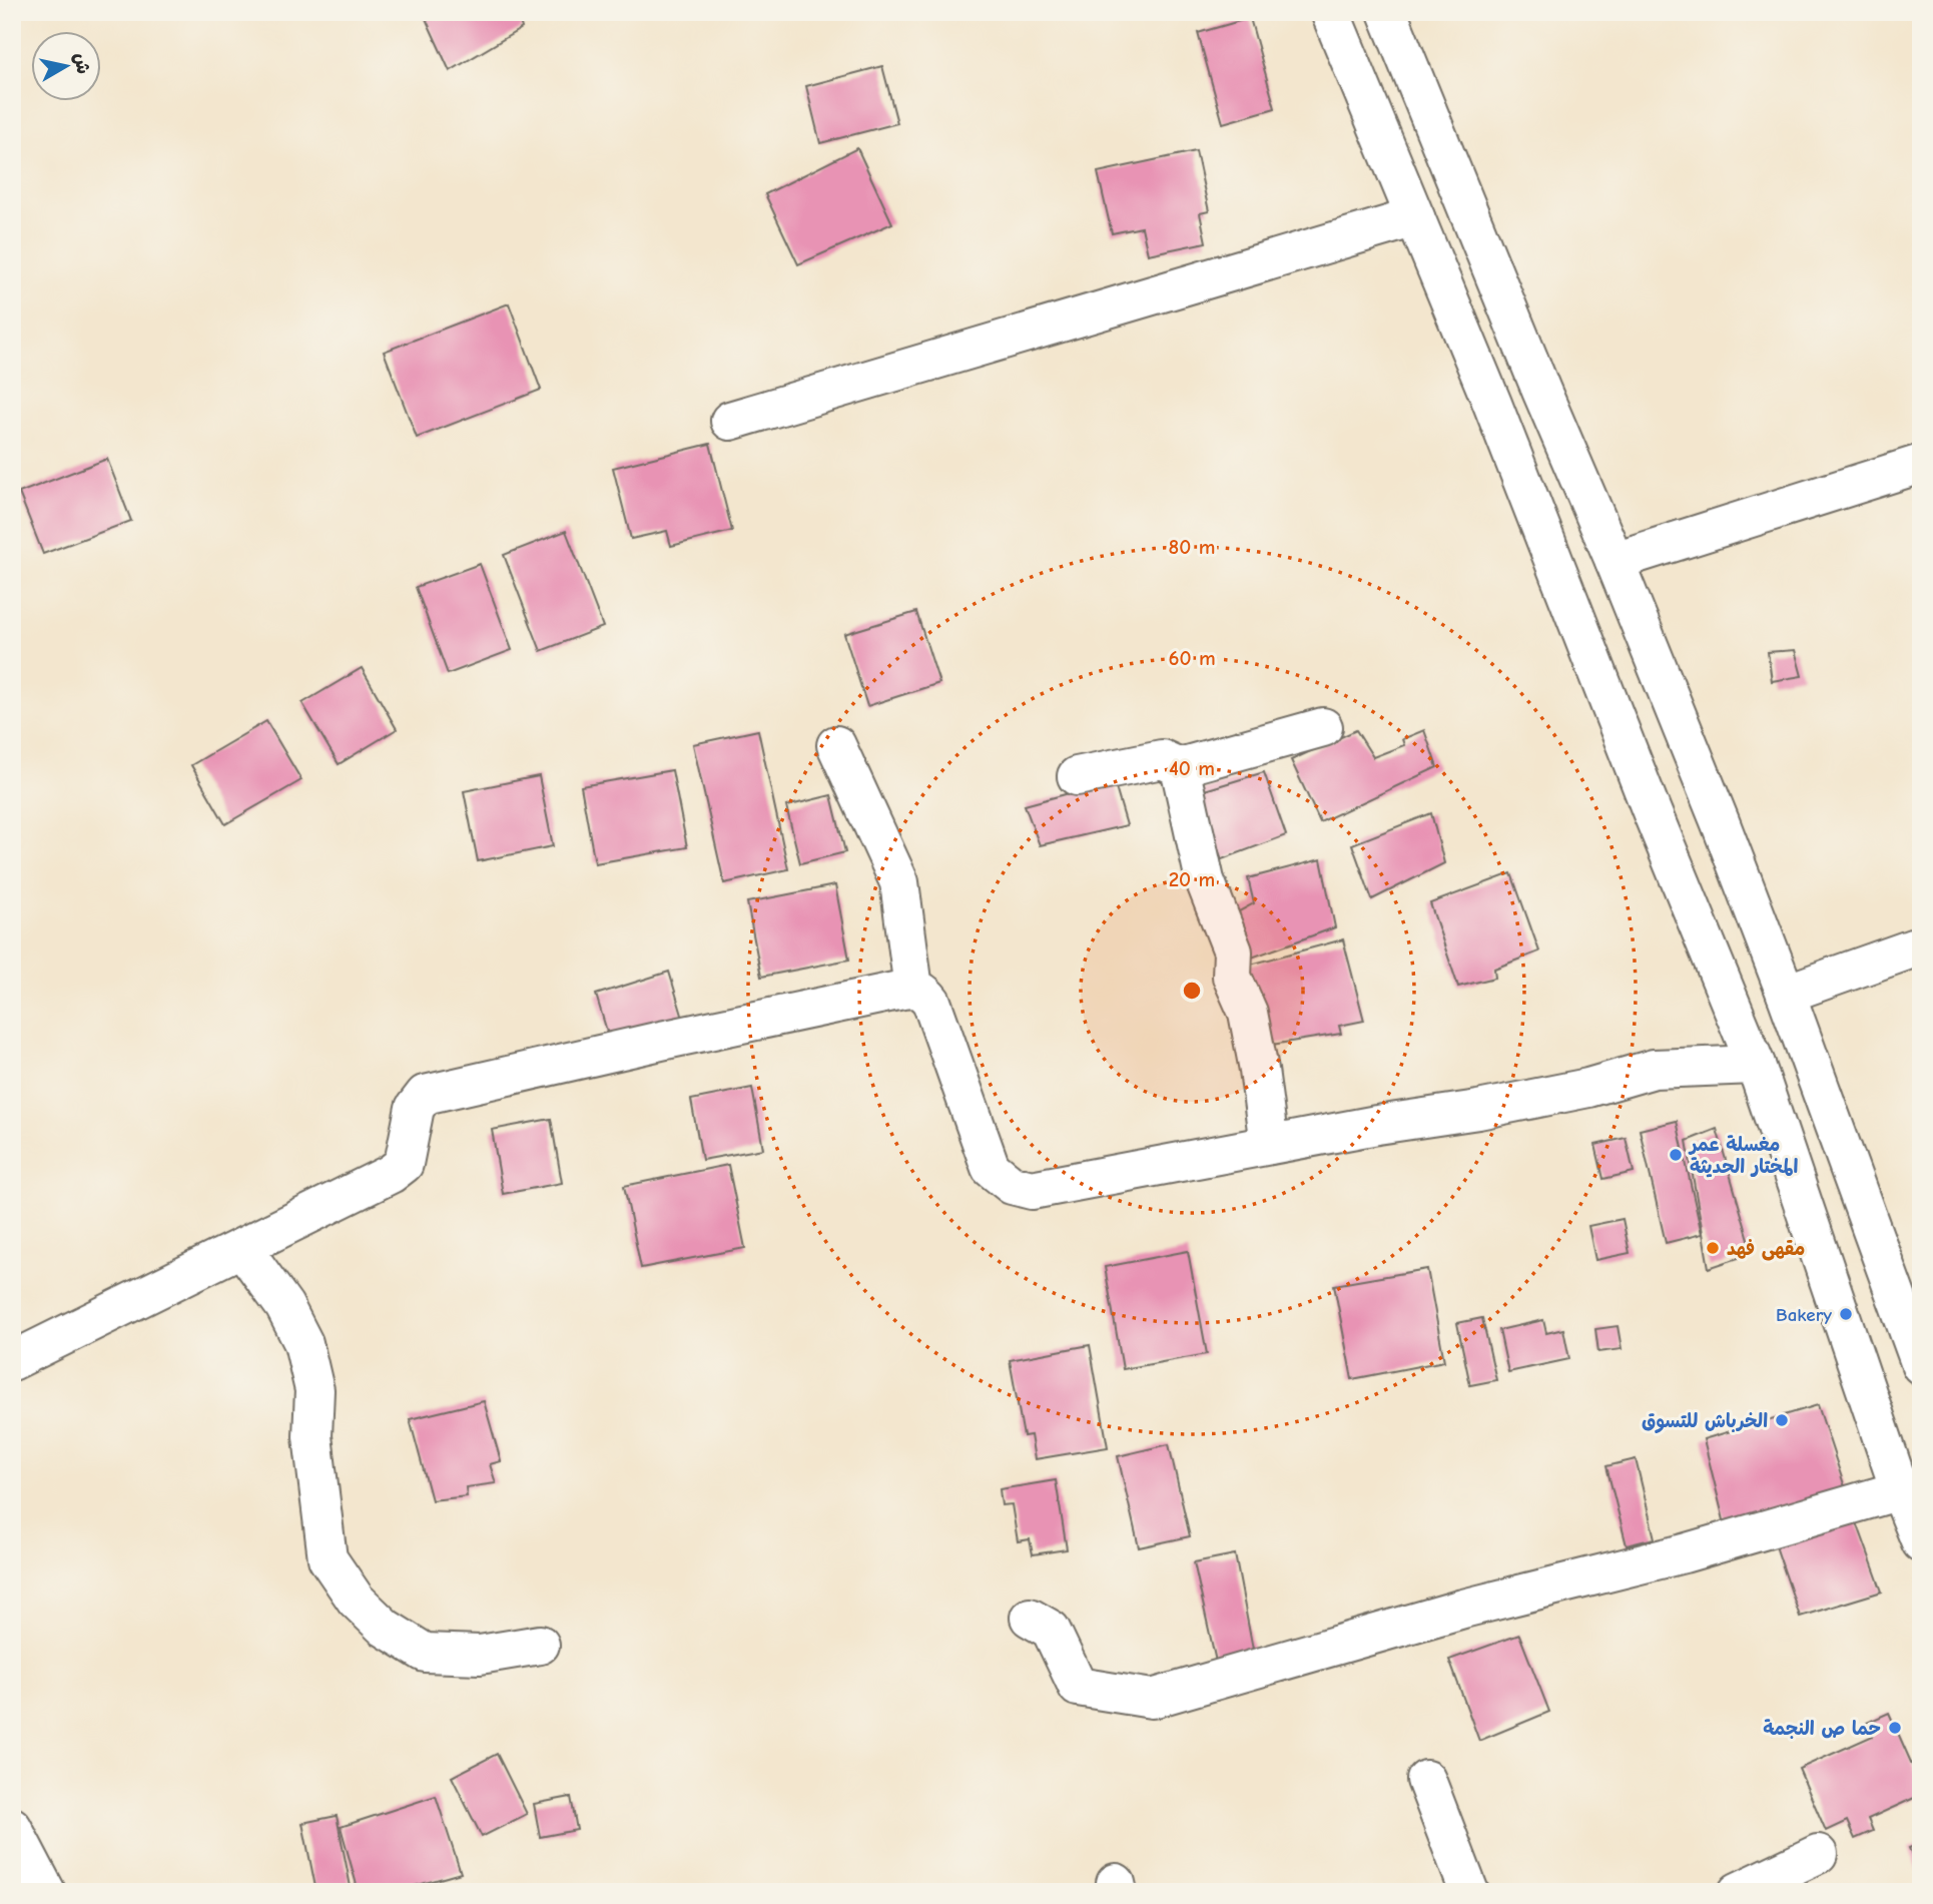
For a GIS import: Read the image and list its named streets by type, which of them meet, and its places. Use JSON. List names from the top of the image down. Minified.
{"places":["مغسلة عمر المختار الحديثة","مقهى فهد","Bakery","الخرباش للتسوق","حما ص النجمة"],"north":"right","rings":["80 m","60 m","40 m","20 m"]}
